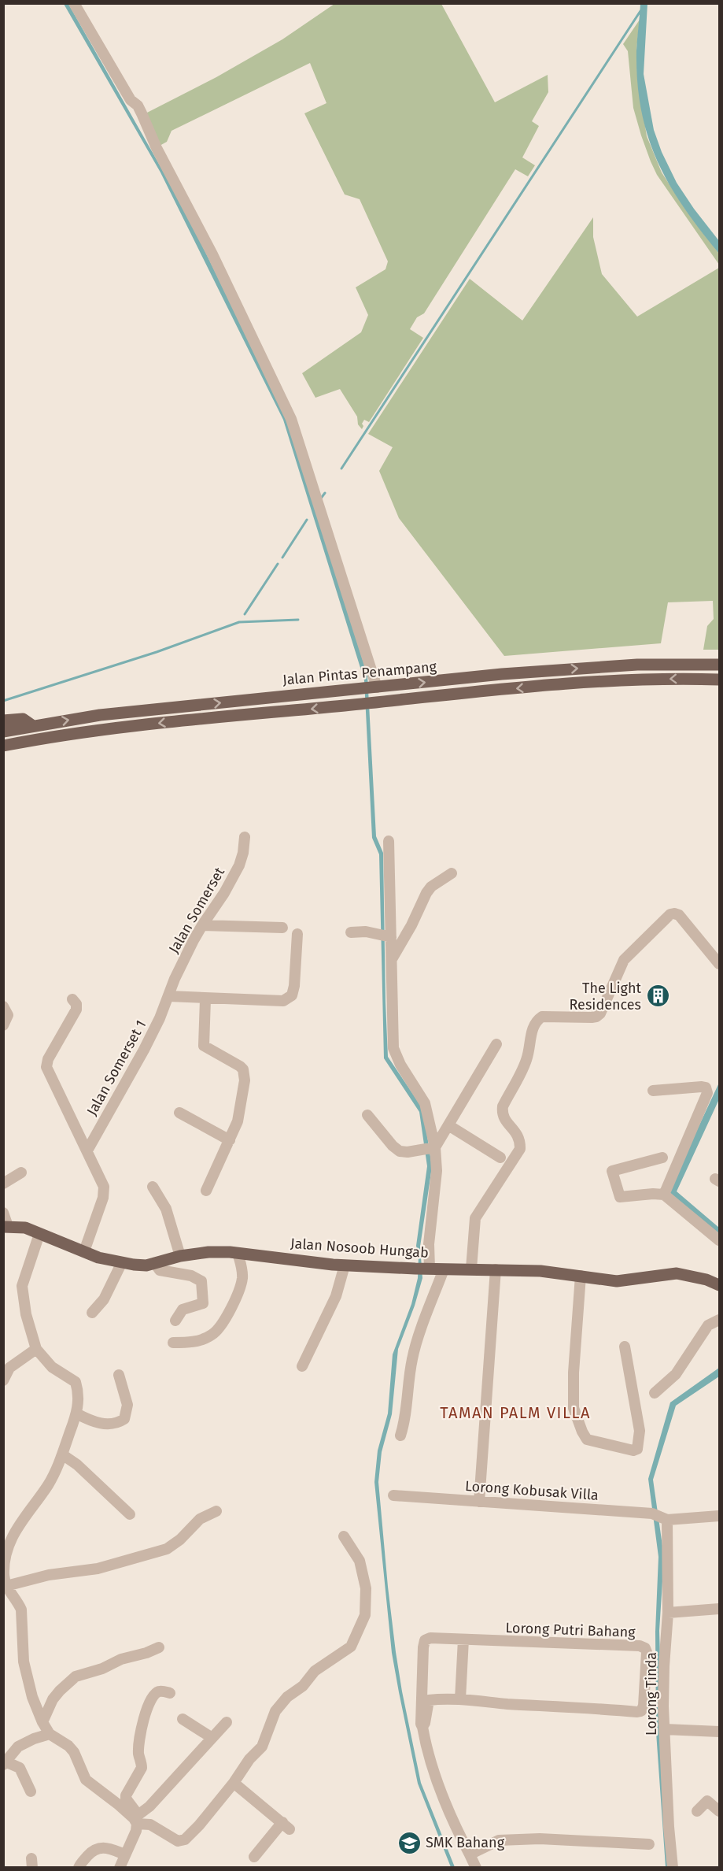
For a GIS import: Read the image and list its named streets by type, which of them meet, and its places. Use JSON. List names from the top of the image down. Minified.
{"streets":{"main road":["Jalan Pintas Penampang","Jalan Nosoob Hungab"],"street":["Jalan Somerset","Jalan Somerset 1","Lorong Kobusak Villa","Lorong Putri Bahang","Lorong Tinda"]},"crossings":[["Jalan Somerset","Jalan Somerset 1"],["Jalan Somerset 1","Jalan Nosoob Hungab"],["Lorong Kobusak Villa","Lorong Tinda"]],"districts":["TAMAN PALM VILLA"],"places":{"building":["The Light Residences"],"school or university":["SMK Bahang"]}}
